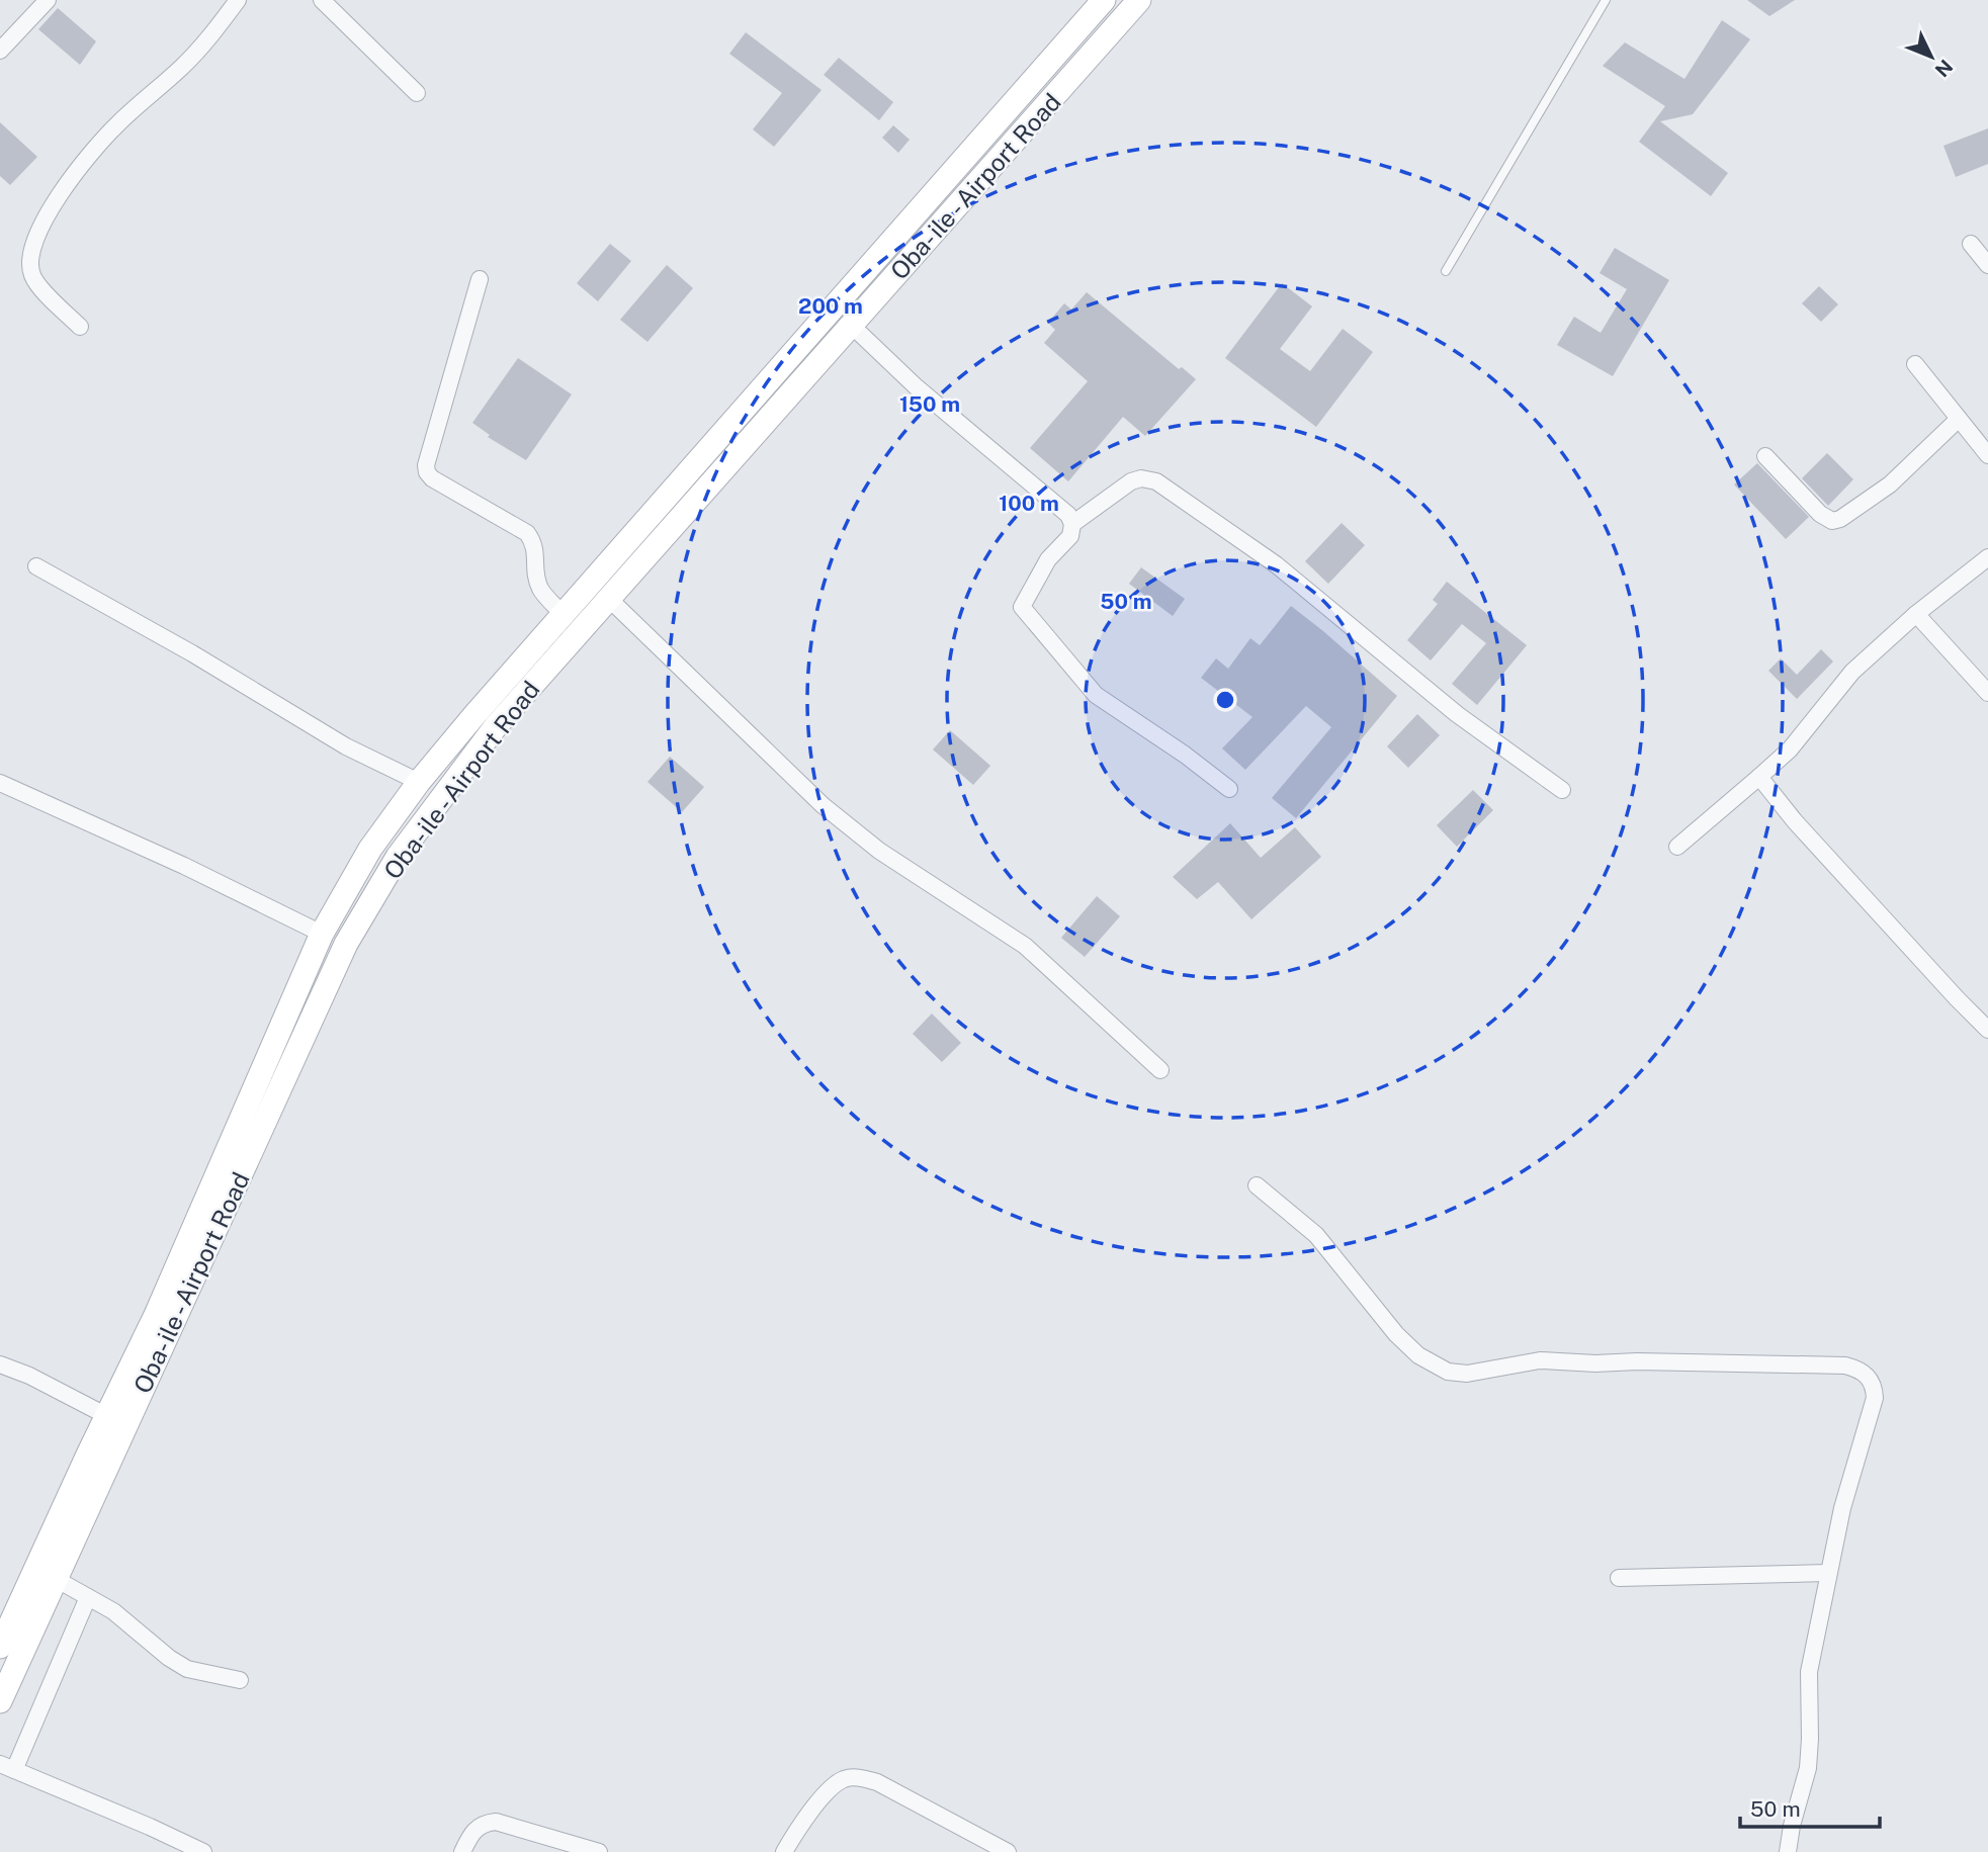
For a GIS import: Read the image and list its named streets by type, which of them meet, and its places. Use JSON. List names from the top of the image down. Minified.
{"streets":{"main road":["Oba- ile - Airport Road"]},"scale_bar":"50 m","north":"bottom right","rings":["200 m","150 m","100 m","50 m"]}
